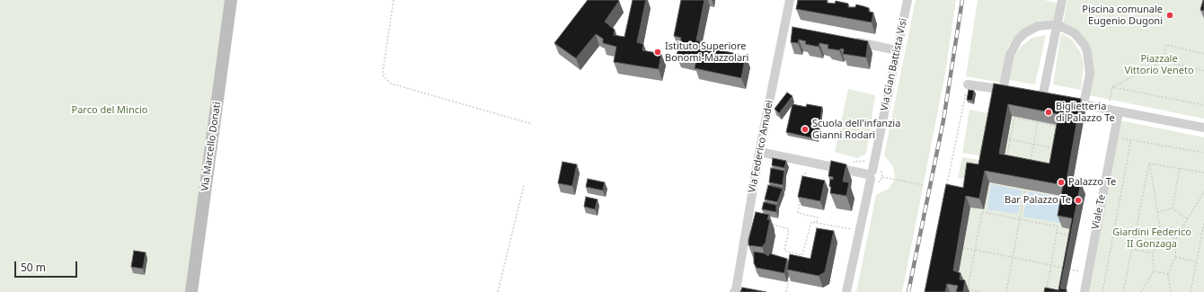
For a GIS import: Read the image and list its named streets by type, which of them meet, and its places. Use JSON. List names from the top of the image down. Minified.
{"streets":{"street":["Via Gian Battista Visi","Via Marcello Donati","Via Federico Amadei","Viale Te"]},"parks":["Piazzale Vittorio Veneto","Parco del Mincio","Giardini Federico II Gonzaga"],"places":["Piscina comunale Eugenio Dugoni","Istituto Superiore Bonomi-Mazzolari","Biglietteria di Palazzo Te","Scuola dell'infanzia Gianni Rodari","Palazzo Te","Bar Palazzo Te"],"scale_bar":"50 m"}
